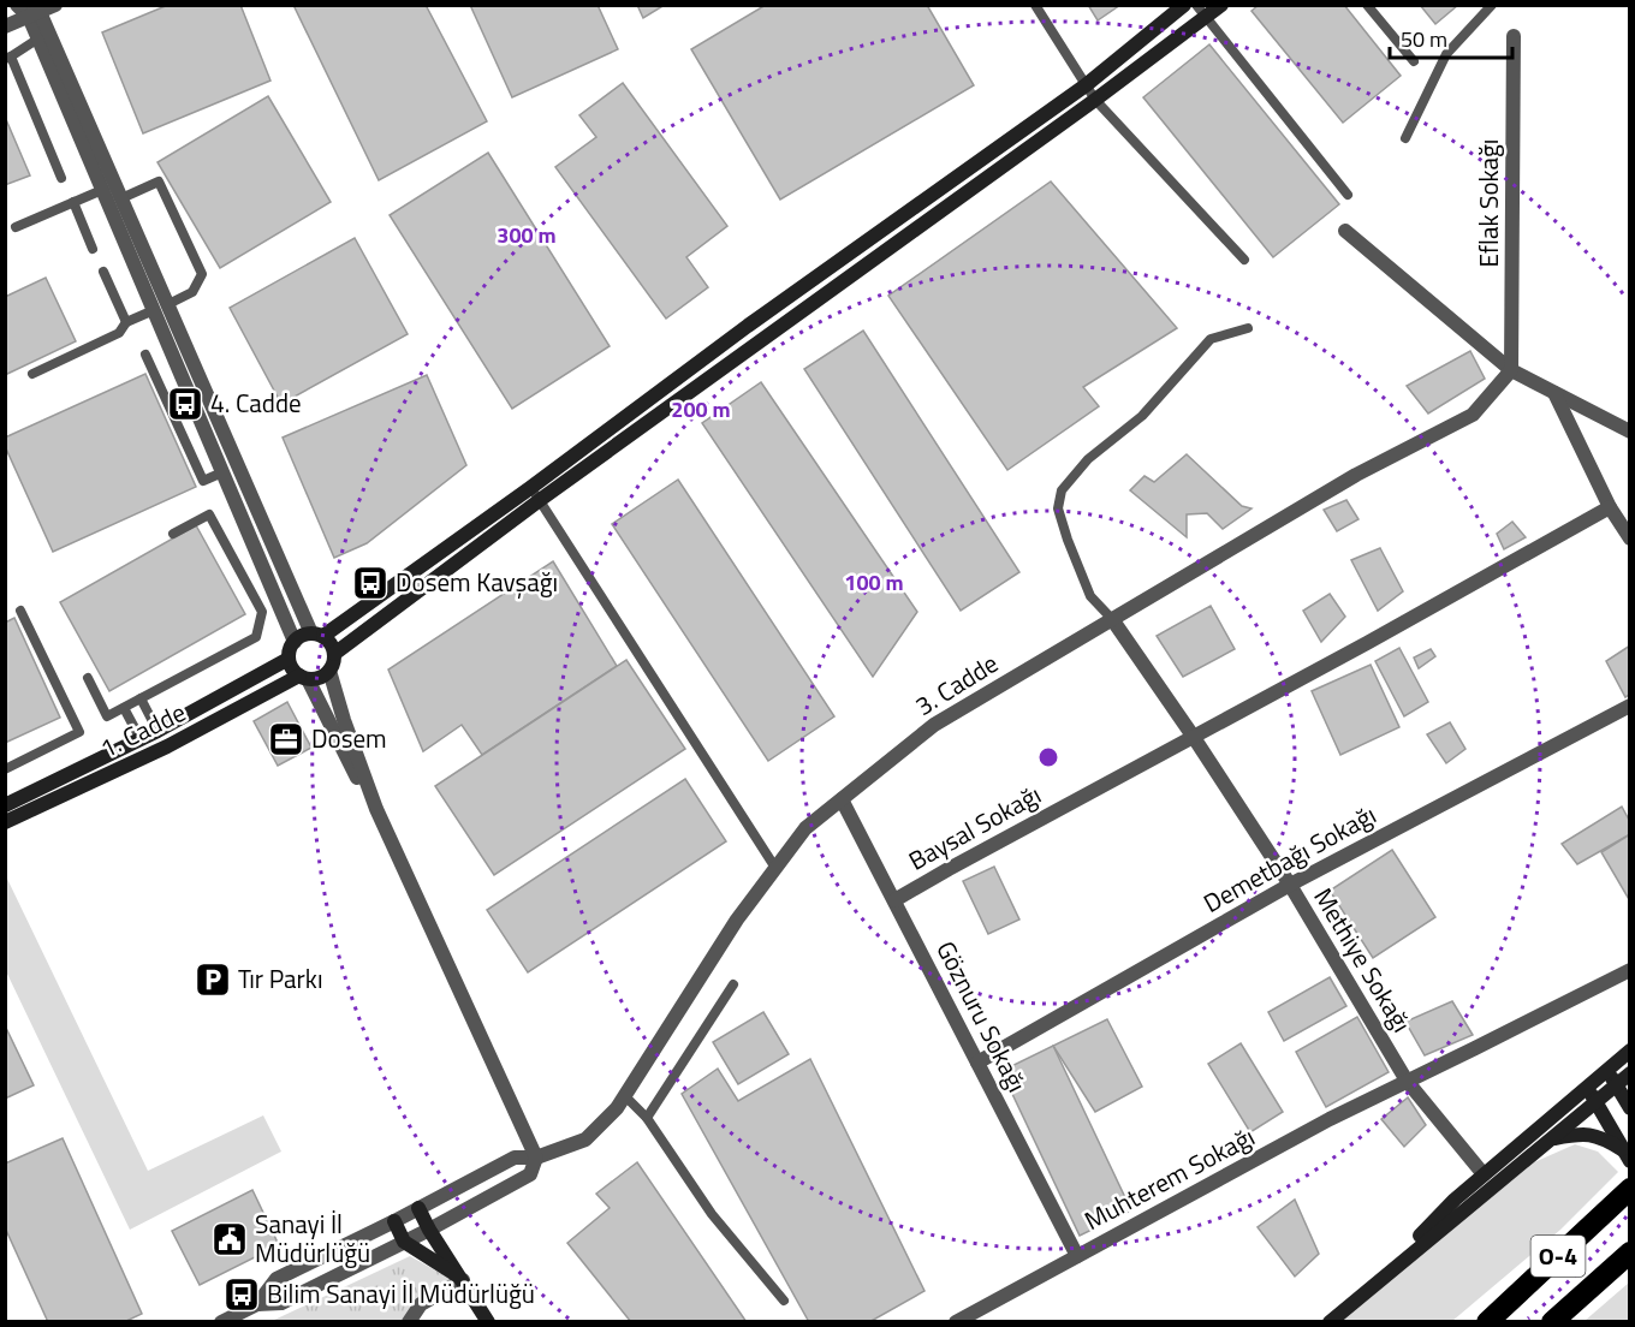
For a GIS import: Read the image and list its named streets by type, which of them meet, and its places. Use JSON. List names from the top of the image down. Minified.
{"streets":{"highway":["O-4"],"street":["Eflak Sokağı","3. Cadde","1. Cadde","Baysal Sokağı","Demetbağı Sokağı","Methiye Sokağı","Göznuru Sokağı","Muhterem Sokağı"]},"crossings":[["Eflak Sokağı","3. Cadde"],["3. Cadde","Methiye Sokağı"],["3. Cadde","Göznuru Sokağı"],["Baysal Sokağı","Methiye Sokağı"],["Baysal Sokağı","Göznuru Sokağı"],["Demetbağı Sokağı","Methiye Sokağı"],["Demetbağı Sokağı","Göznuru Sokağı"],["Methiye Sokağı","Muhterem Sokağı"],["Göznuru Sokağı","Muhterem Sokağı"]],"places":{"bus stop":["4. Cadde","Dosem Kavşağı","Bilim Sanayi İl Müdürlüğü"],"office":["Dosem"],"parking":["Tır Parkı"],"public building":["Sanayi İl Müdürlüğü"]},"scale_bar":"50 m","rings":["300 m","200 m","100 m"]}
